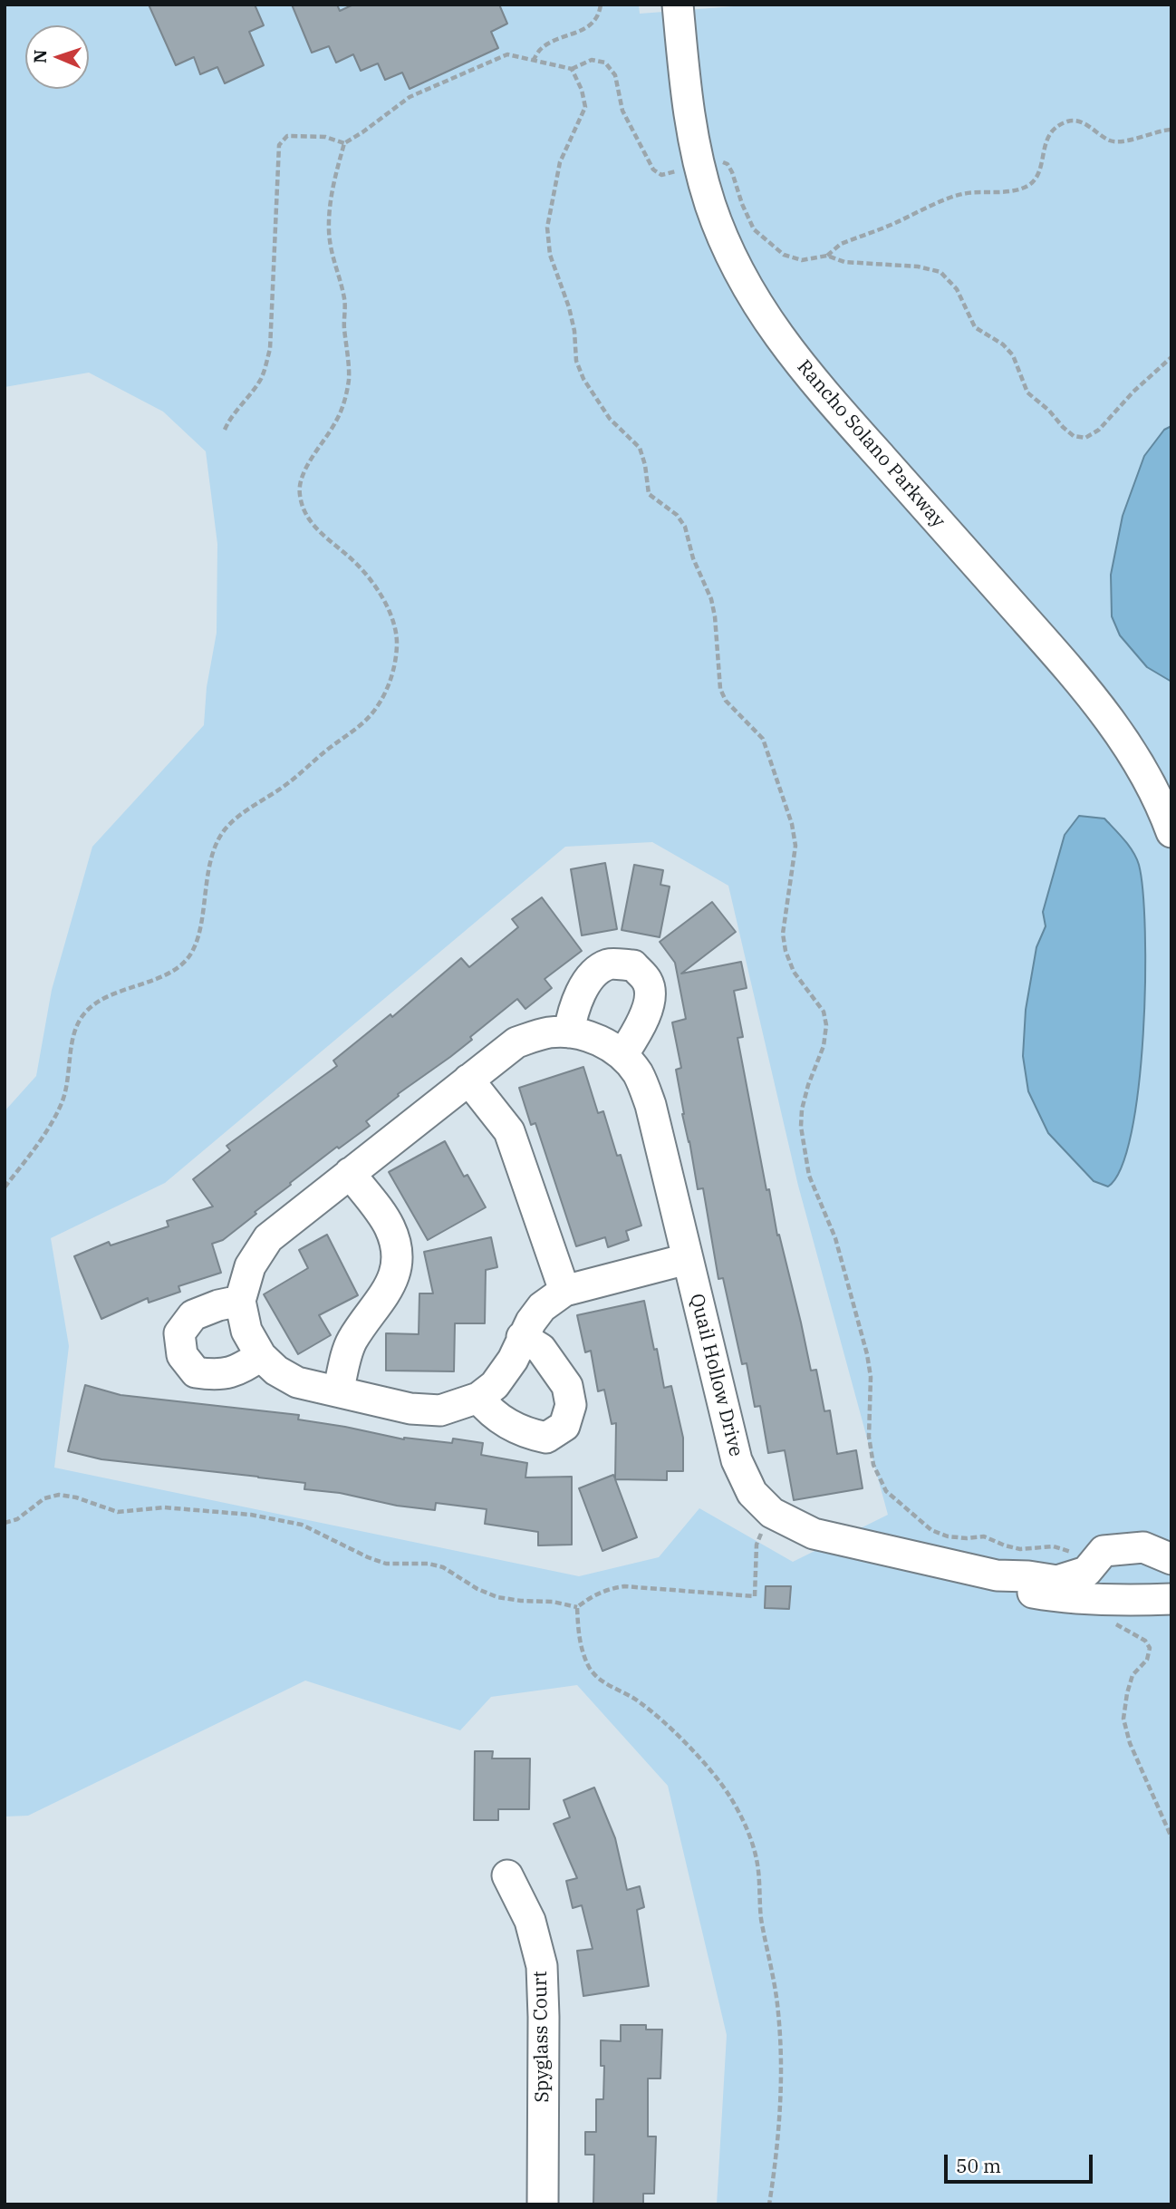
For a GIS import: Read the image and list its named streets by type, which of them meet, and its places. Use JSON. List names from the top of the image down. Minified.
{"streets":{"street":["Rancho Solano Parkway","Quail Hollow Drive","Spyglass Court"]},"scale_bar":"50 m","north":"left"}
